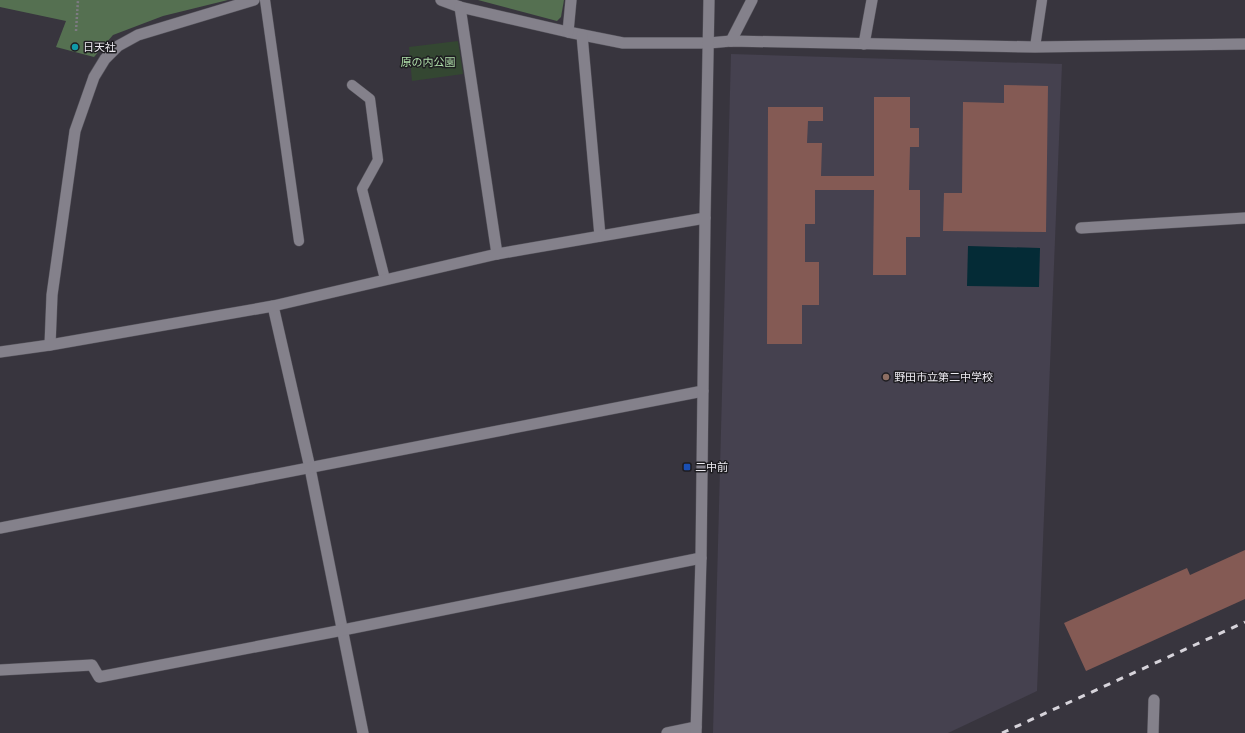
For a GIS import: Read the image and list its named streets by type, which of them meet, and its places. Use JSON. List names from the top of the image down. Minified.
{"parks":["原の内公園"],"places":{"other":["日天社","野田市立第二中学校"],"transit":["二中前"]}}
